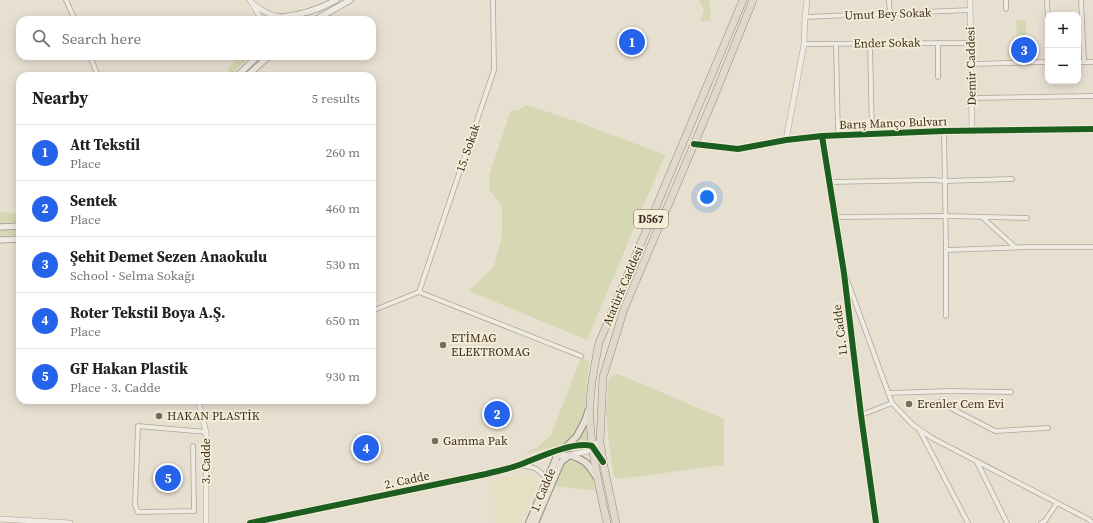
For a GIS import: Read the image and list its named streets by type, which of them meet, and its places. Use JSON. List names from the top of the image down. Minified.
{"streets":{"highway":["D567","Atatürk Caddesi"],"main road":["1. Cadde"],"street":["Umut Bey Sokak","Ender Sokak","Demir Caddesi","Barış Manço Bulvarı","15. Sokak","11. Cadde","3. Cadde","2. Cadde"]},"crossings":[["Umut Bey Sokak","Demir Caddesi"],["Ender Sokak","Demir Caddesi"],["Demir Caddesi","Barış Manço Bulvarı"],["Barış Manço Bulvarı","D567"],["Barış Manço Bulvarı","11. Cadde"],["D567","Atatürk Caddesi"],["D567","2. Cadde"],["Atatürk Caddesi","2. Cadde"]],"places":["ETİMAG ELEKTROMAG","Erenler Cem Evi","HAKAN PLASTİK","Gamma Pak"],"page":{"map_buttons":["+","−"],"search":"Search here","pins":["1","3","2","4","5"],"heading":["Nearby","5 results"],"list":[{"mark":"1","name":"Att Tekstil","note":"Place","value":"260 m"},{"mark":"2","name":"Sentek","note":"Place","value":"460 m"},{"mark":"3","name":"Şehit Demet Sezen Anaokulu","note":"School · Selma Sokağı","value":"530 m"},{"mark":"4","name":"Roter Tekstil Boya A.Ş.","note":"Place","value":"650 m"},{"mark":"5","name":"GF Hakan Plastik","note":"Place · 3. Cadde","value":"930 m"}]}}
